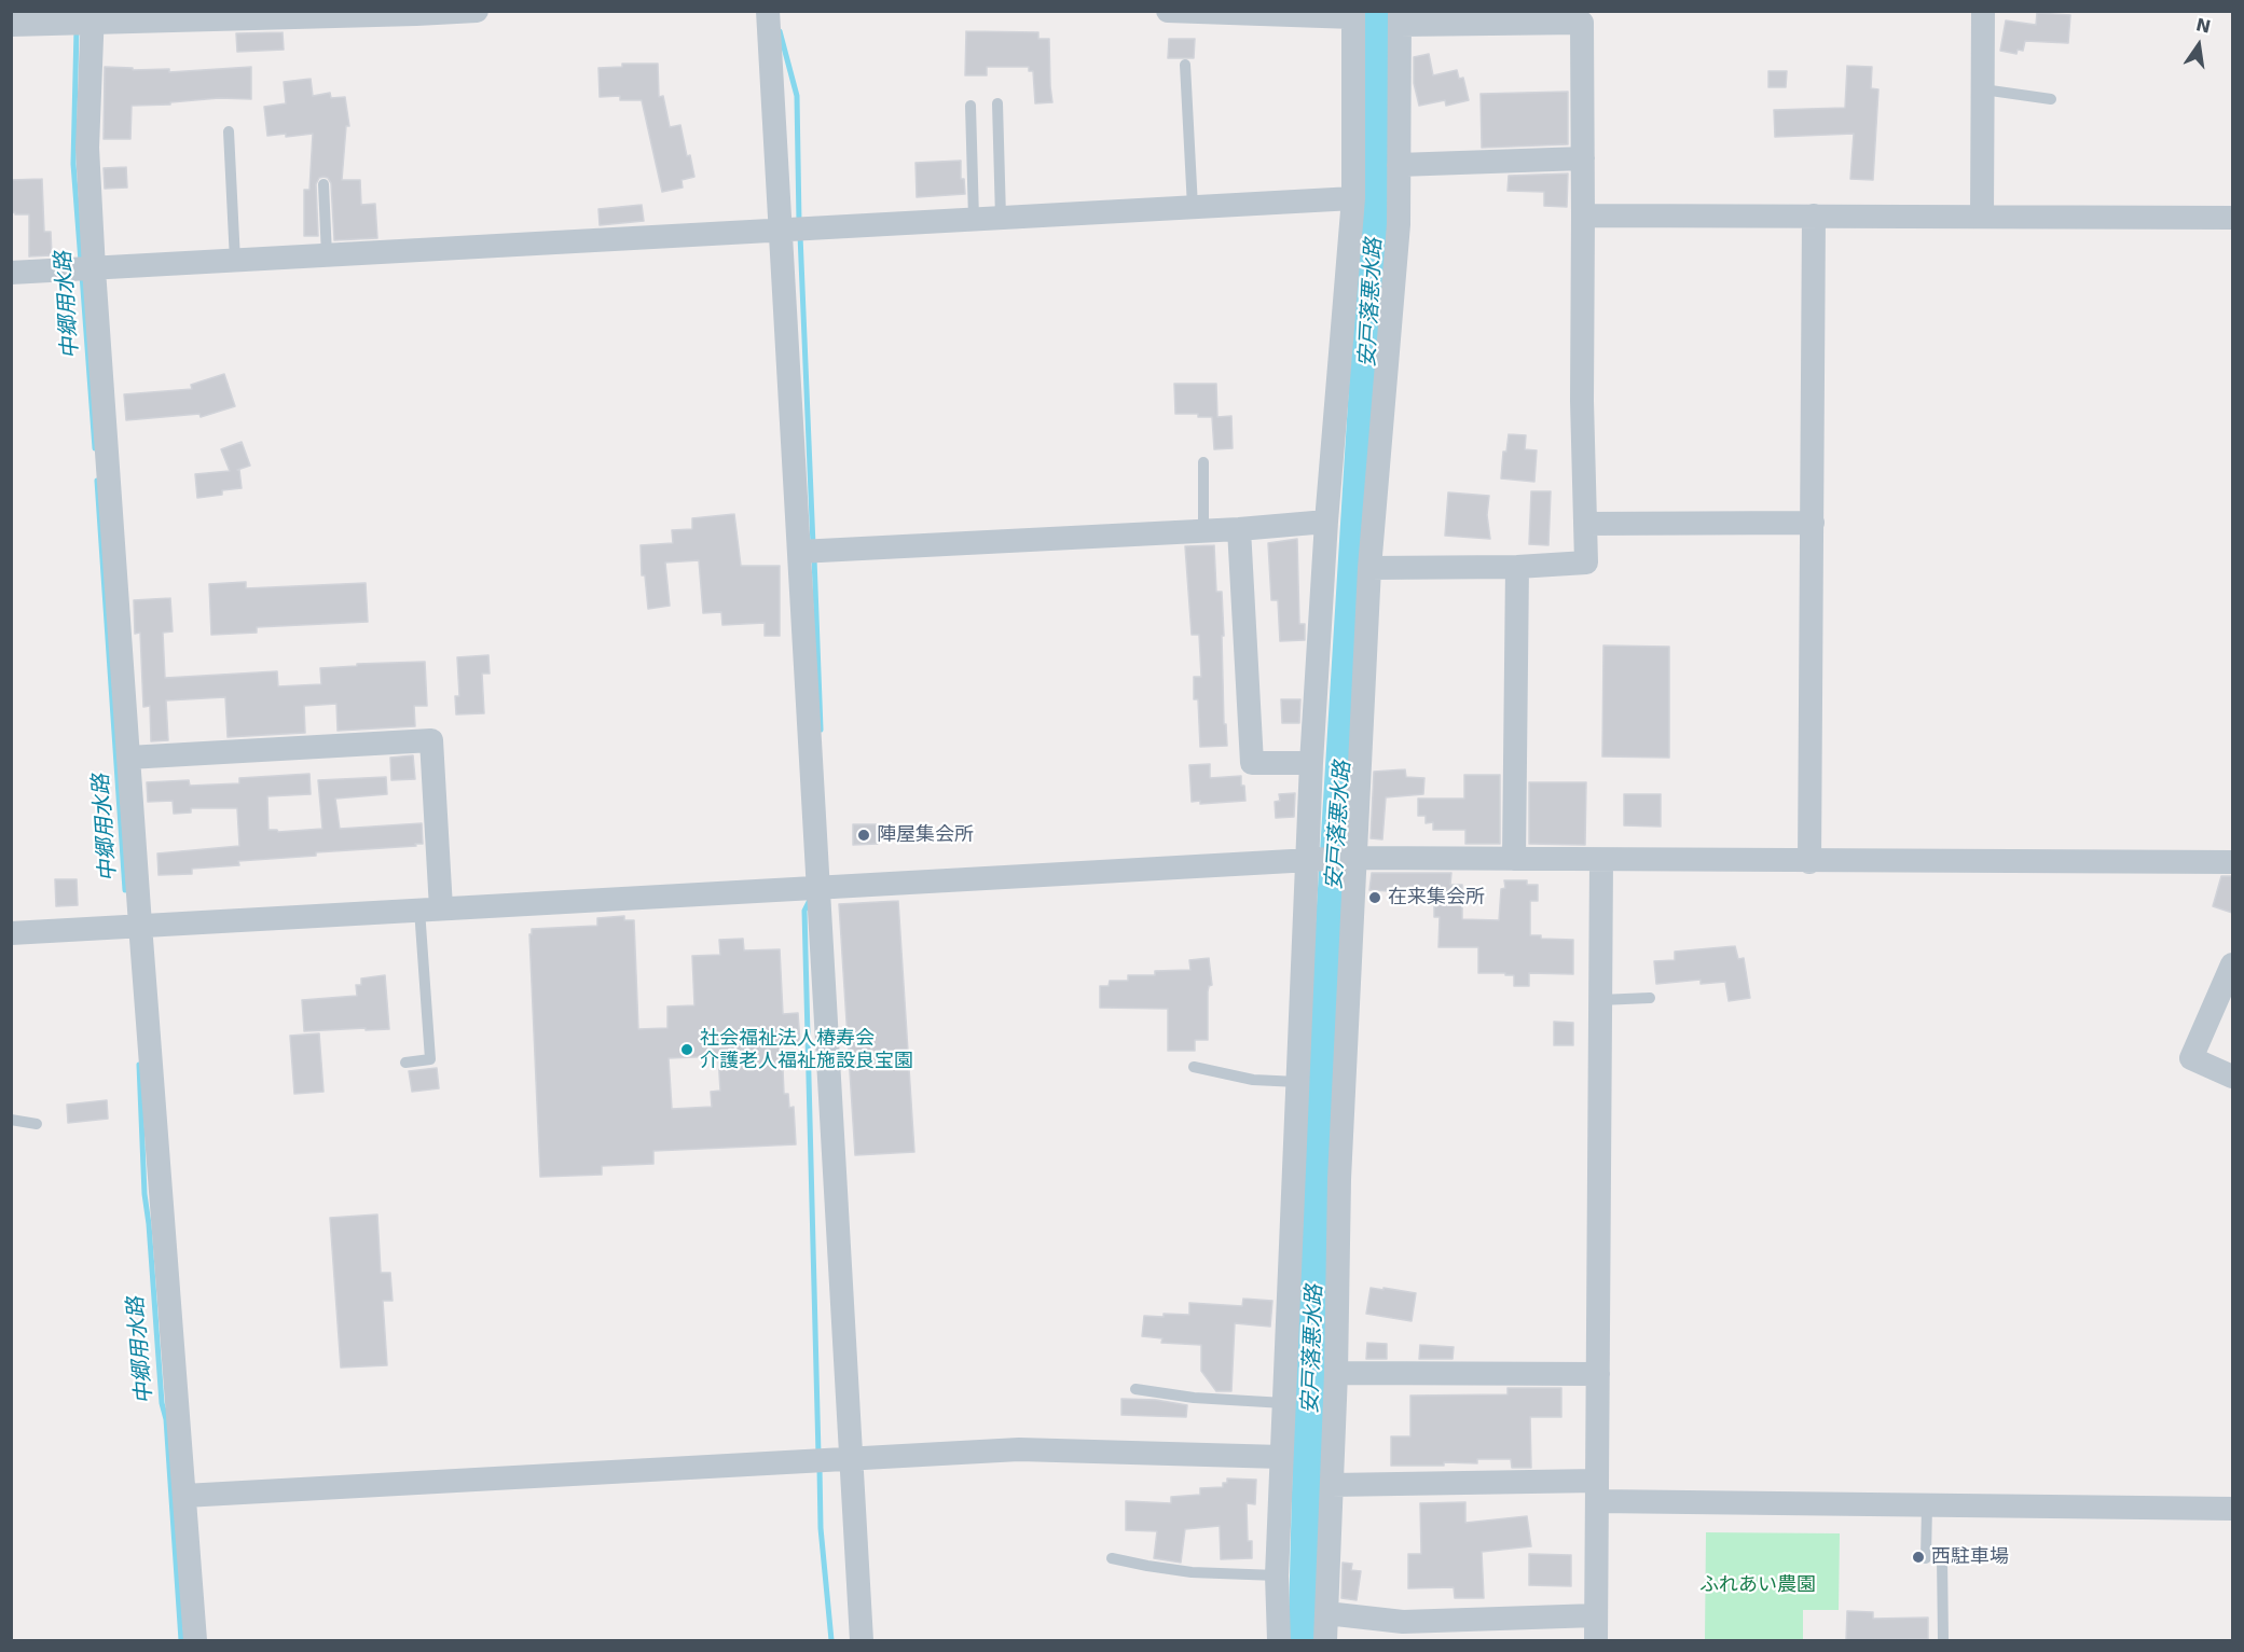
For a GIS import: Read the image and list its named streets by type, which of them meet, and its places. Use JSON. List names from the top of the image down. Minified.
{"water":["安戸落悪水路","中郷用水路"],"parks":["ふれあい農園"],"places":["陣屋集会所","在来集会所","社会福祉法人椿寿会 介護老人福祉施設良宝園","西駐車場"],"north":"top"}
